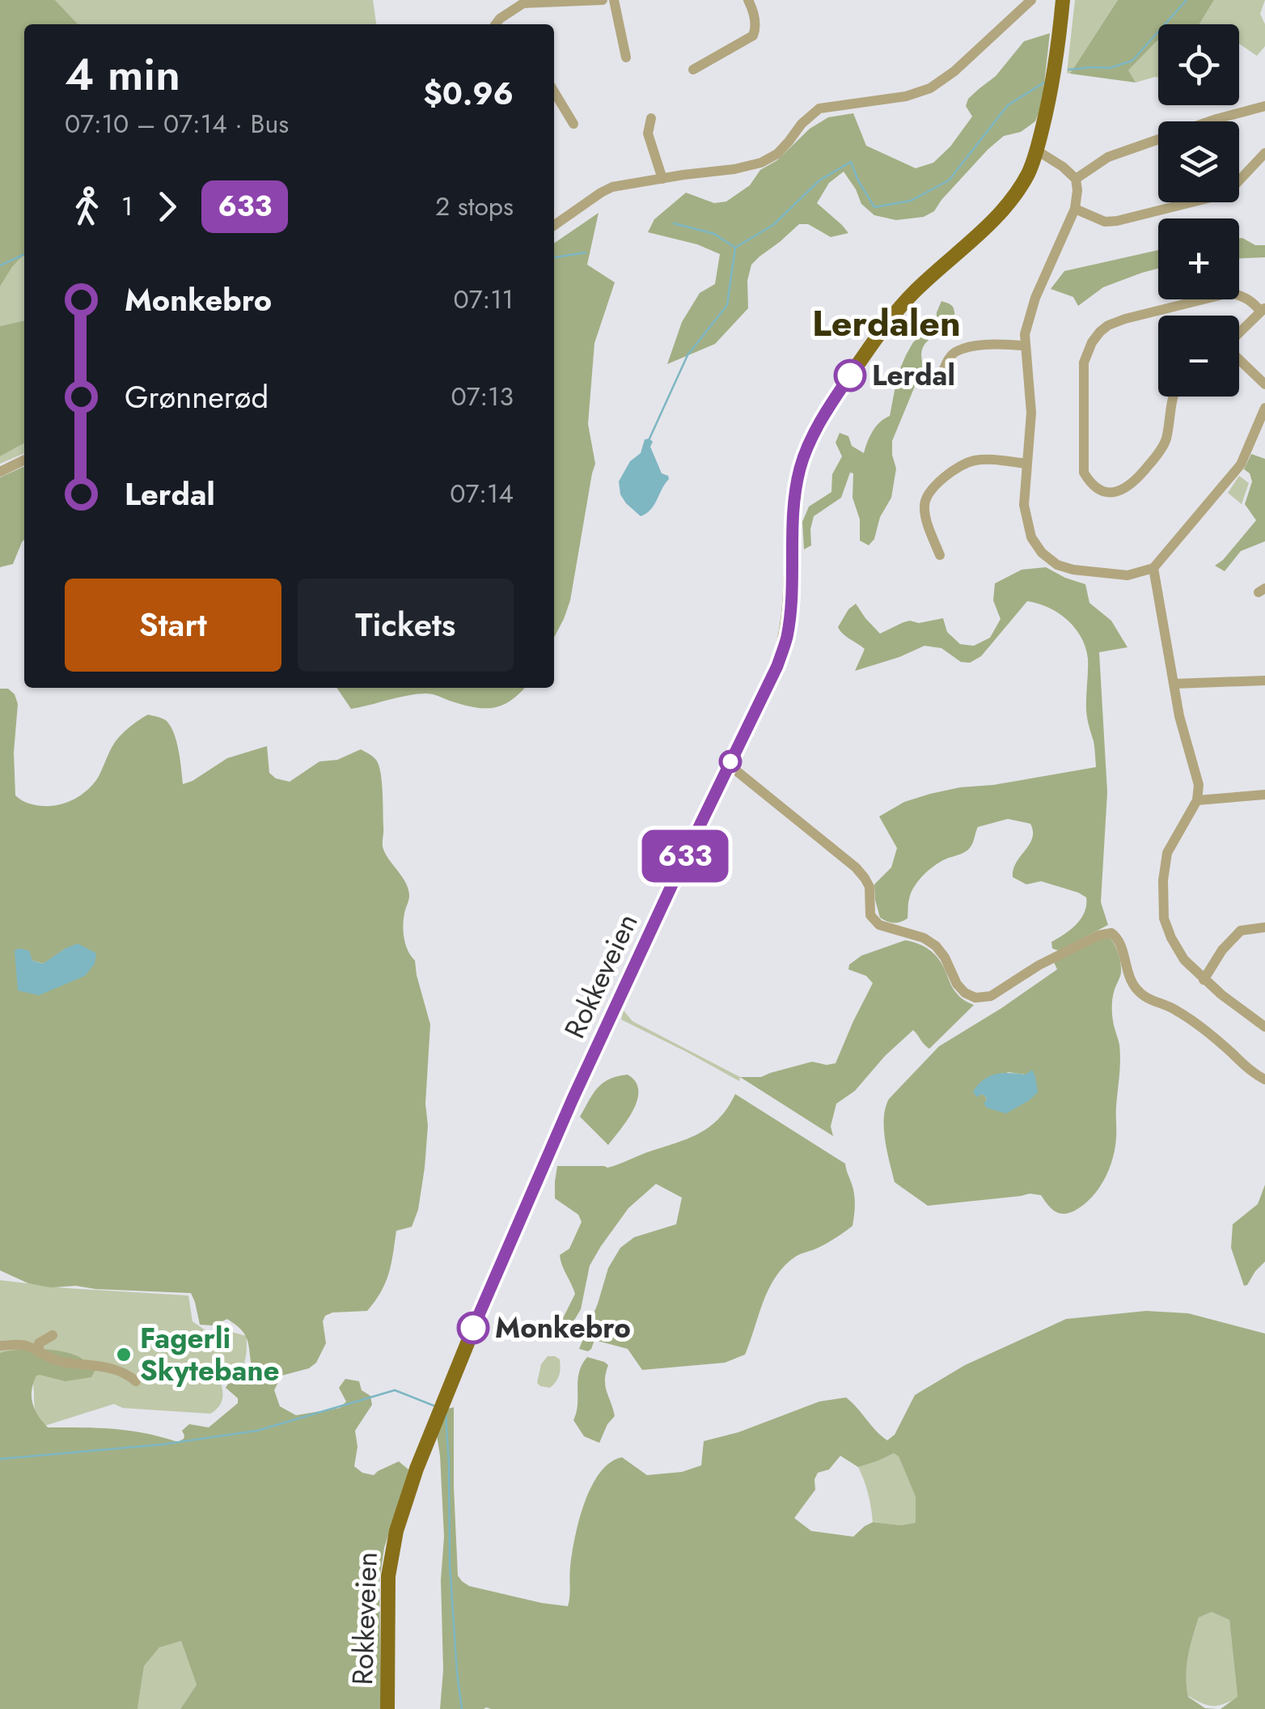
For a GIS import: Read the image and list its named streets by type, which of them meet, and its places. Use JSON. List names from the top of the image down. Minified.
{"streets":{"main road":["Rokkeveien"]},"districts":["Lerdalen"],"places":["Lerdal","Monkebro","Fagerli Skytebane"],"lines":["bus line 633"],"page":{"on_map":"633","map_buttons":["+","−"],"heading":["4 min","07:10 – 07:14 · Bus","$0.96"],"legs":["1","633","2 stops"],"list":[{"name":"Monkebro","value":"07:11"},{"name":"Grønnerød","value":"07:13"},{"name":"Lerdal","value":"07:14"}],"buttons":["Start","Tickets"]}}
